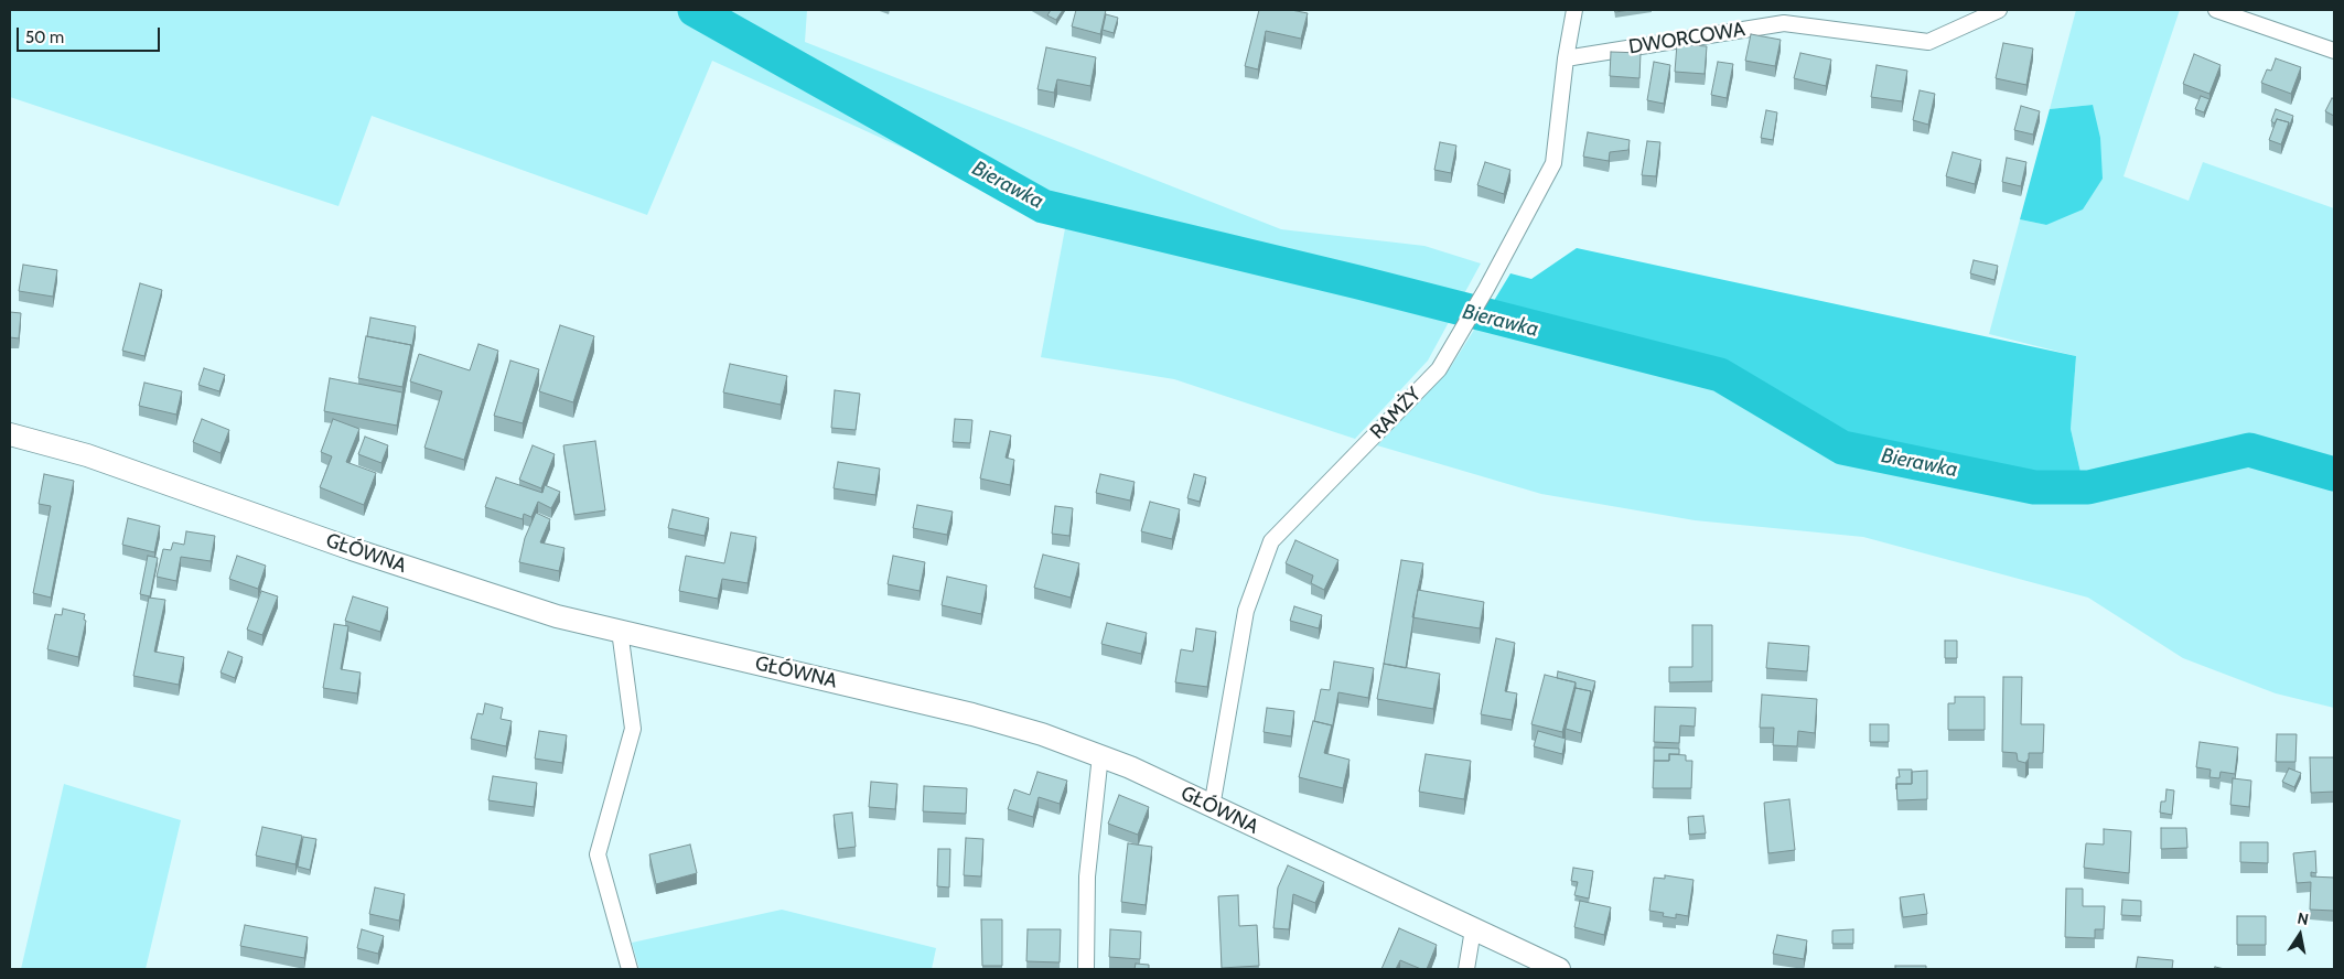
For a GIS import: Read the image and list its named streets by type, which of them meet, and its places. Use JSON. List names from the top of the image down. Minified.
{"streets":{"main road":["GŁÓWNA"],"street":["DWORCOWA","RAMŻY"]},"crossings":[["DWORCOWA","RAMŻY"],["RAMŻY","GŁÓWNA"]],"water":["Bierawka"],"scale_bar":"50 m","north":"top"}
